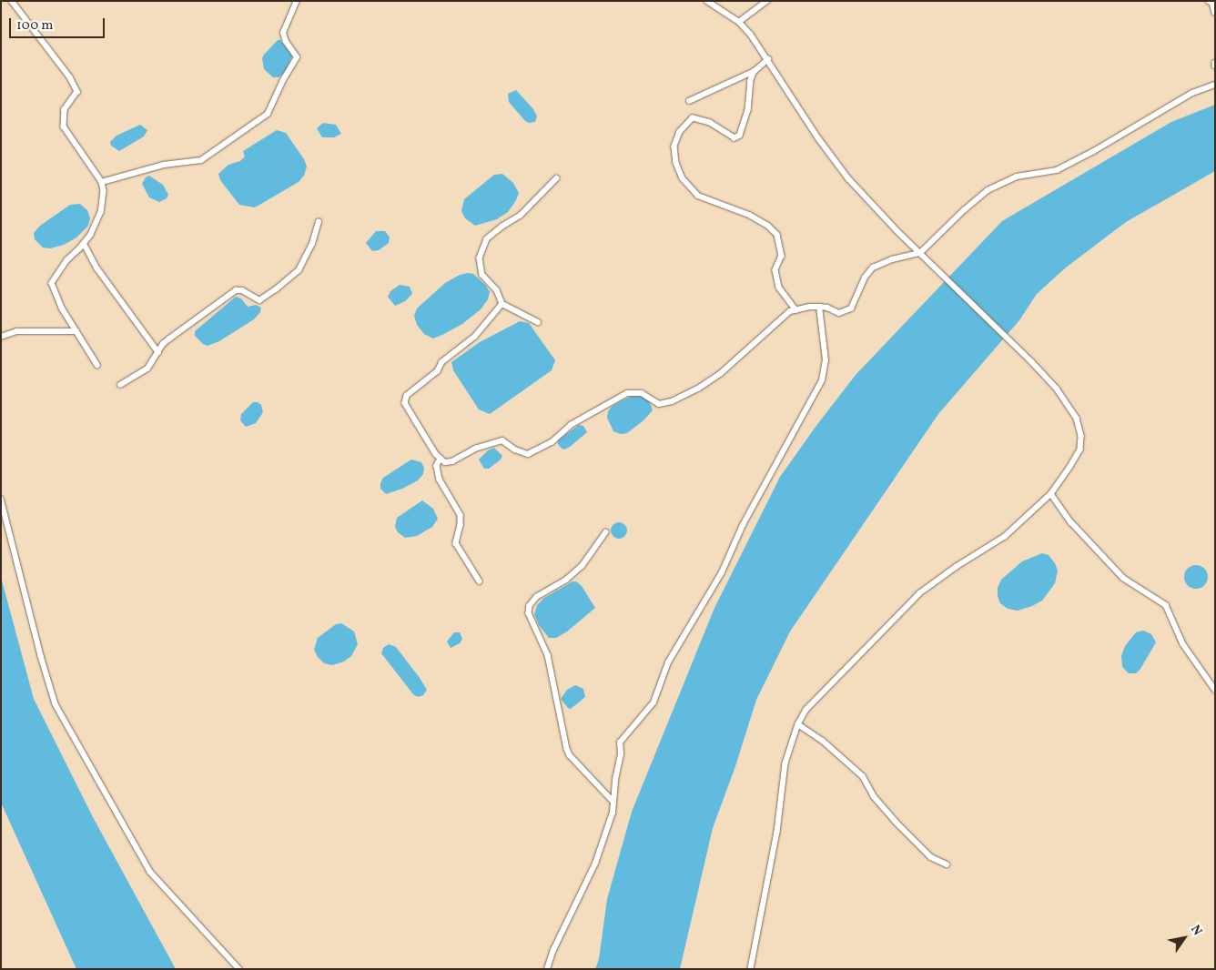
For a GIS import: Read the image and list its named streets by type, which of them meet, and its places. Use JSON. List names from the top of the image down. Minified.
{"scale_bar":"100 m","north":"top right"}
